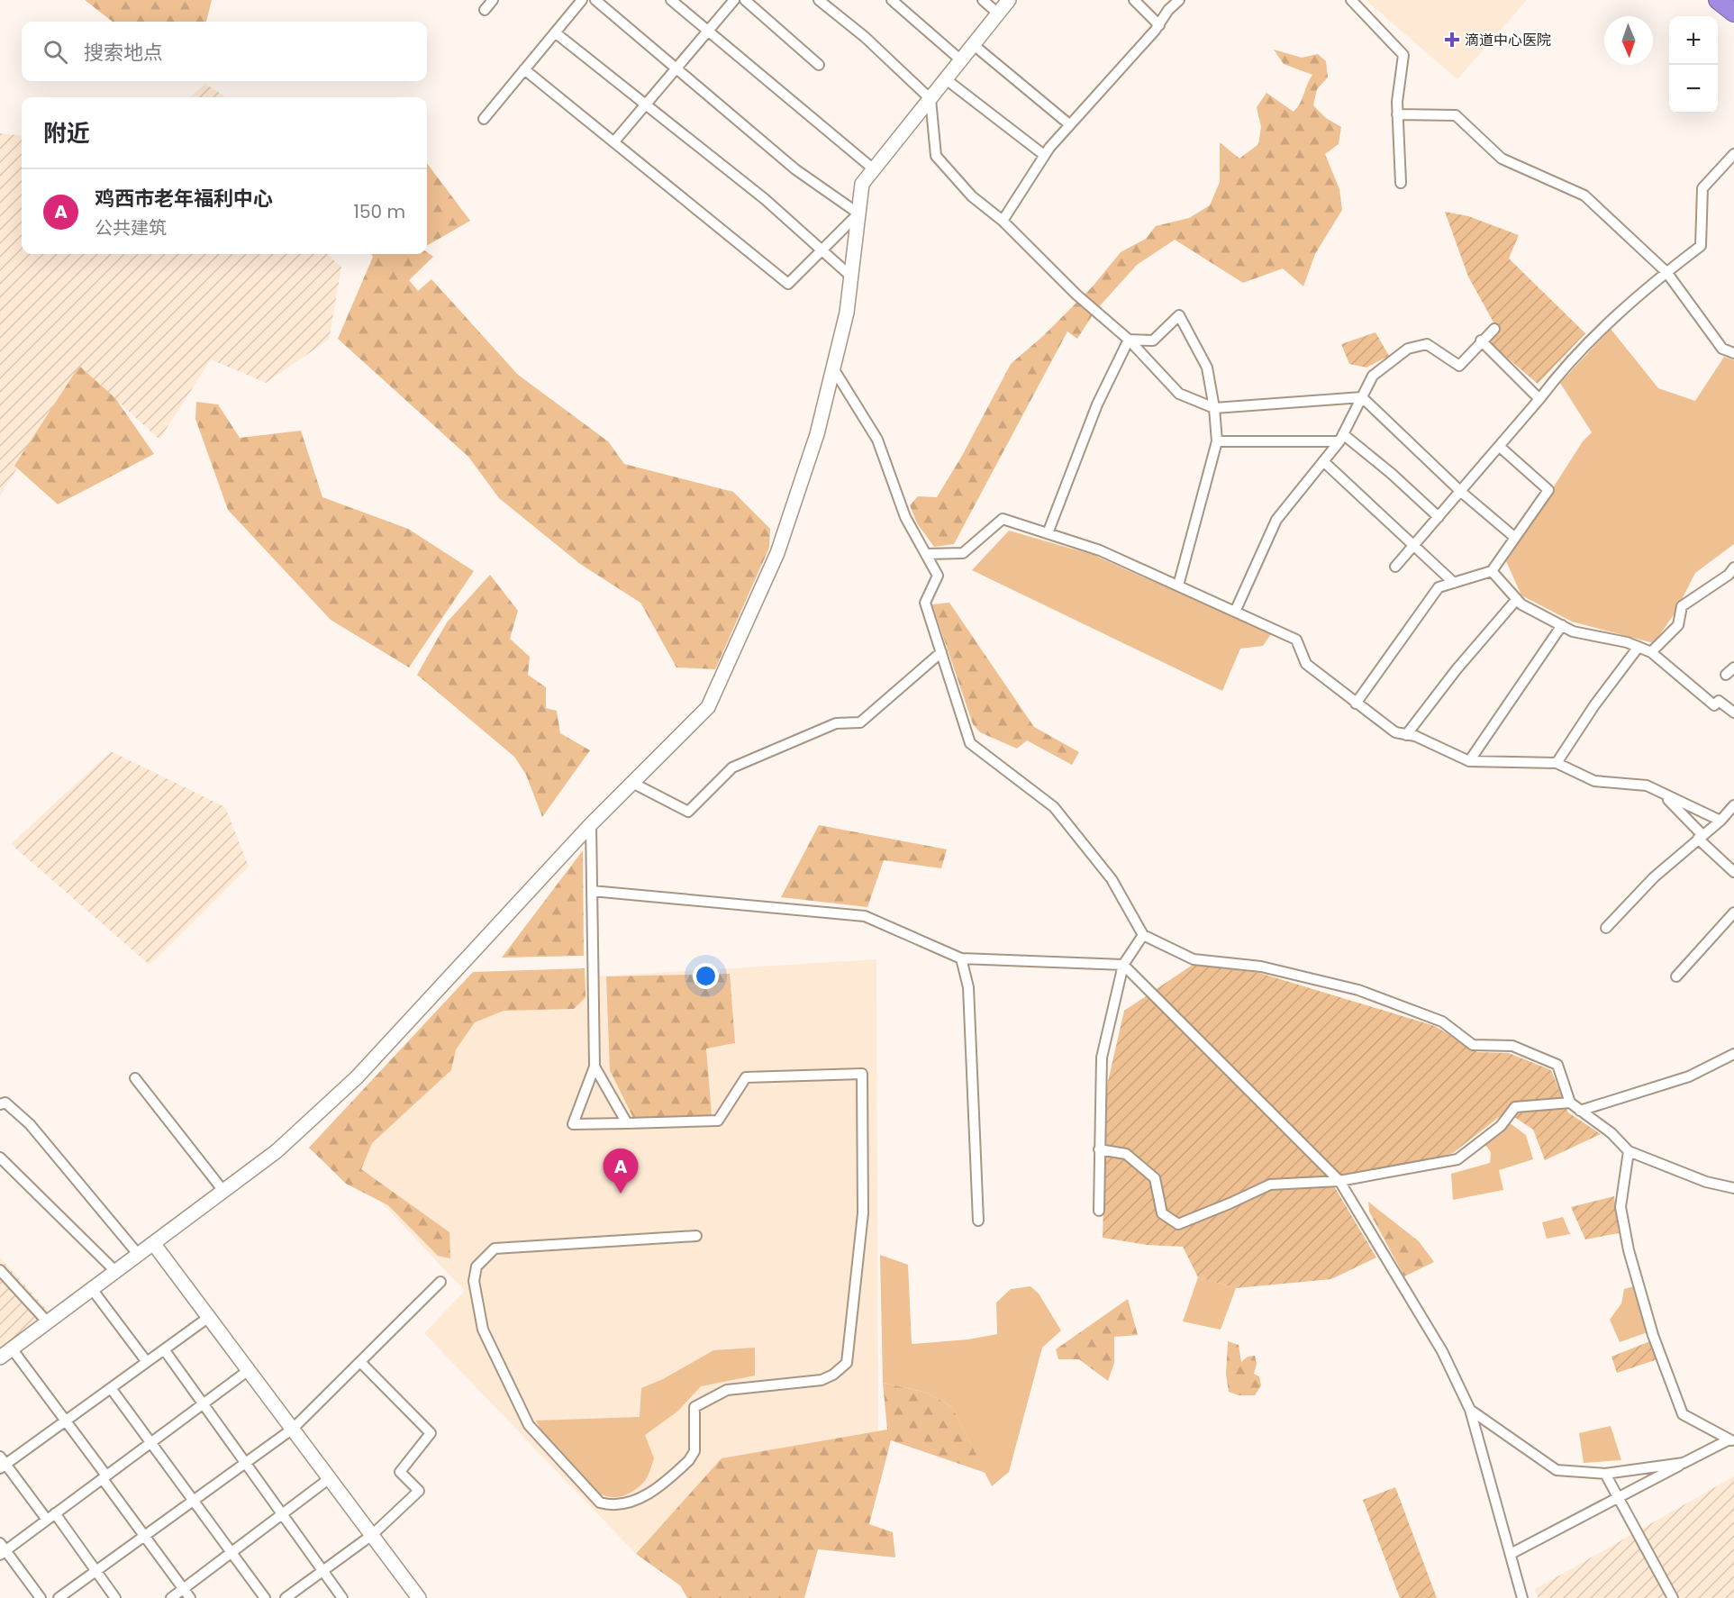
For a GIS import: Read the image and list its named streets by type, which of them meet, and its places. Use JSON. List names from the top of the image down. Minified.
{"places":{"health":["滴道中心医院"]},"north":"bottom","page":{"map_buttons":["+","−"],"search":"搜索地点","heading":"附近","list":[{"mark":"A","name":"鸡西市老年福利中心","note":"公共建筑","value":"150 m"}],"pins":"A"}}
